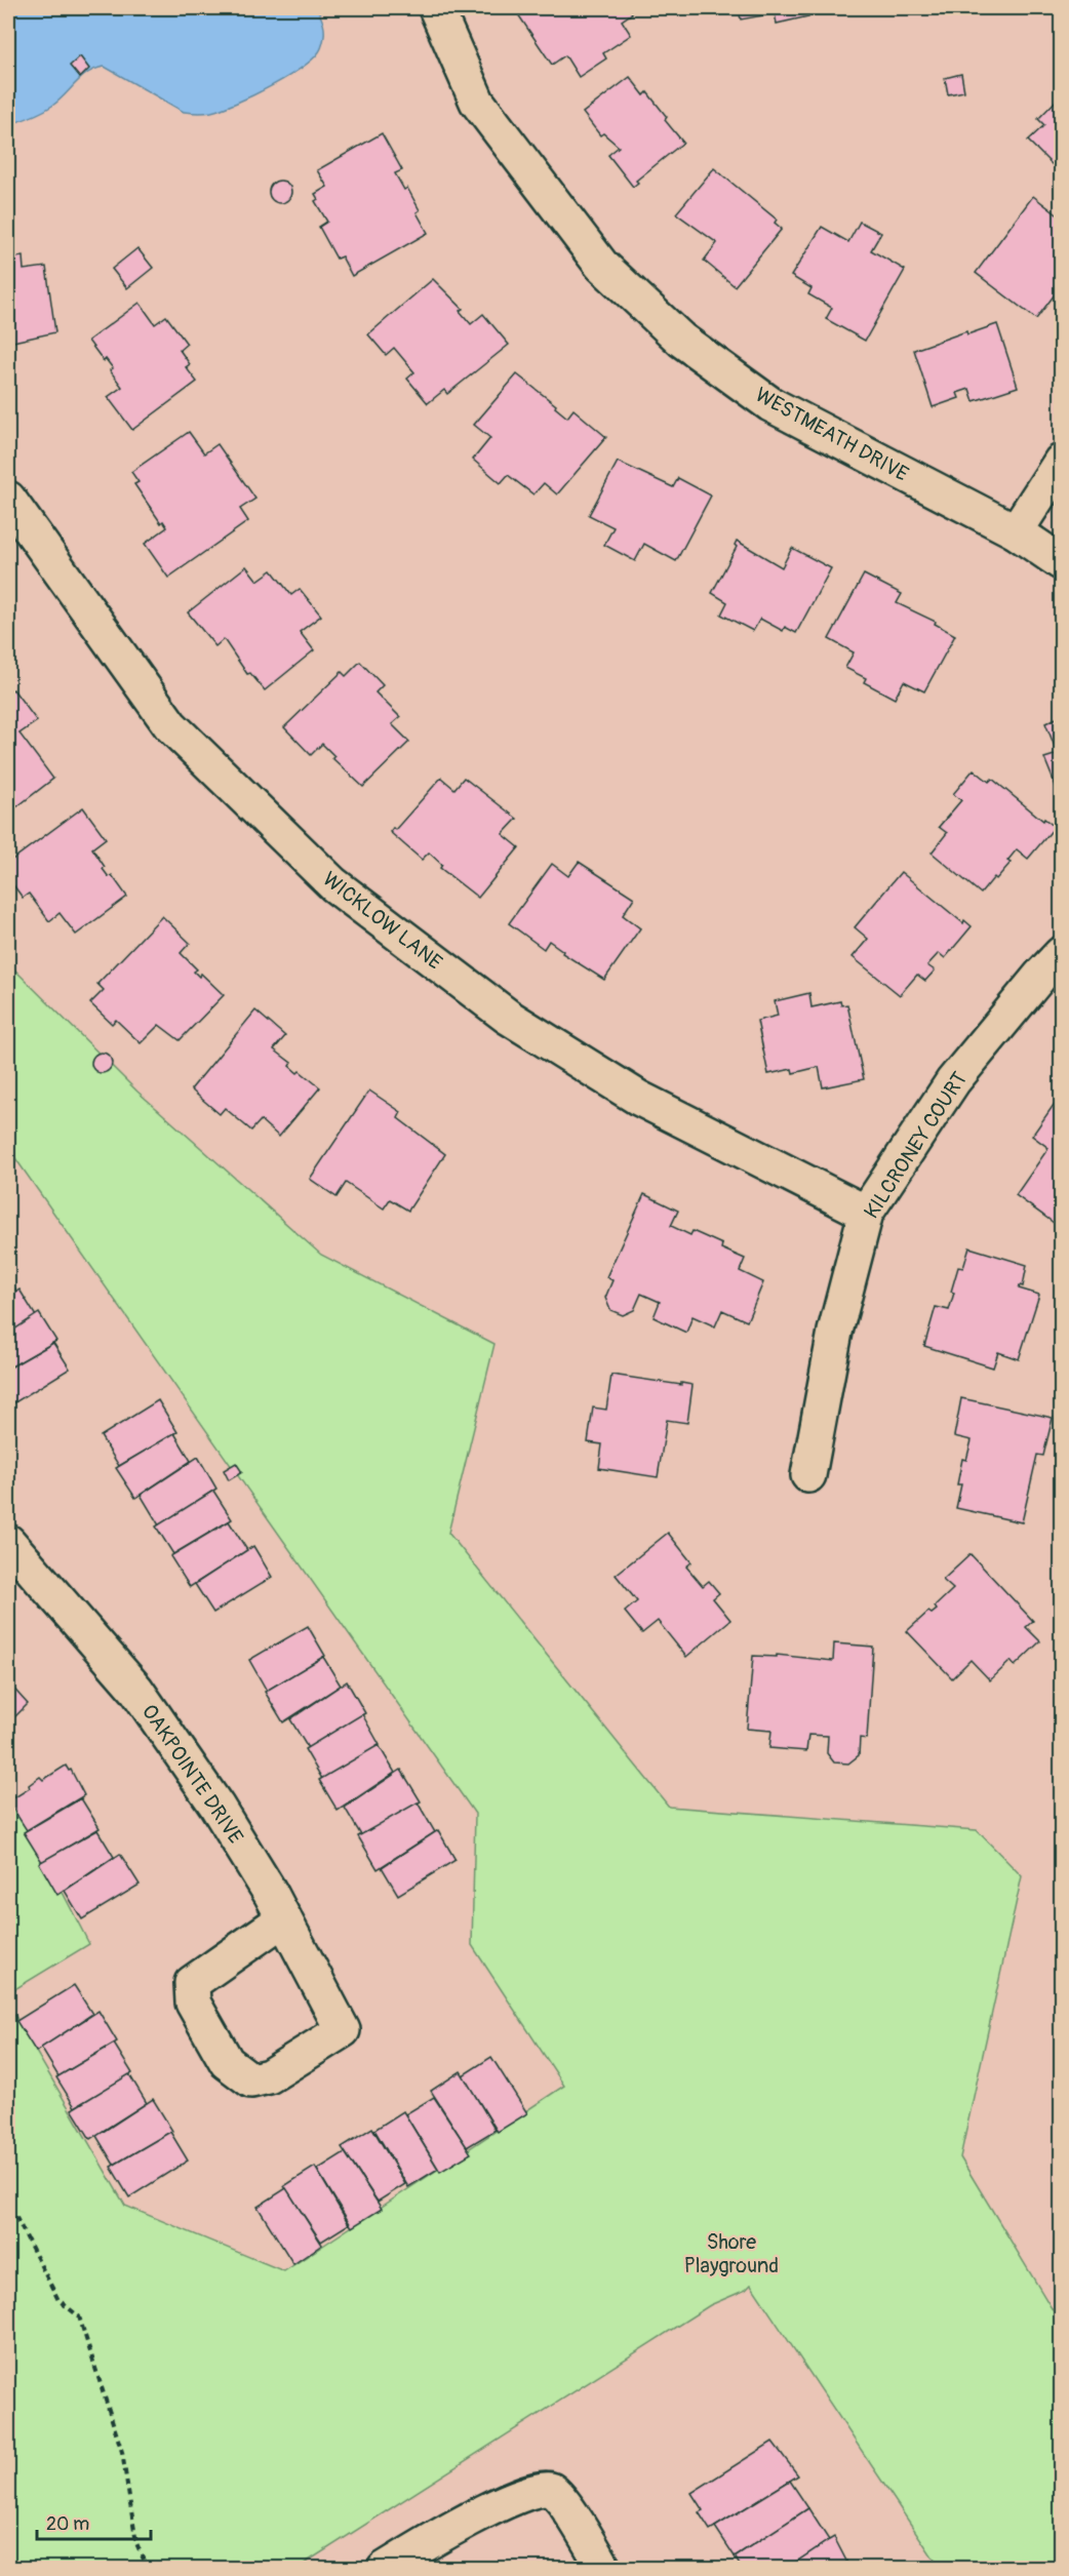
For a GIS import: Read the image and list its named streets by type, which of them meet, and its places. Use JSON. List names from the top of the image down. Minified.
{"streets":{"street":["WESTMEATH DRIVE","WICKLOW LANE","KILCRONEY COURT","OAKPOINTE DRIVE"]},"crossings":[["WICKLOW LANE","KILCRONEY COURT"]],"parks":["Shore Playground"],"scale_bar":"20 m"}
